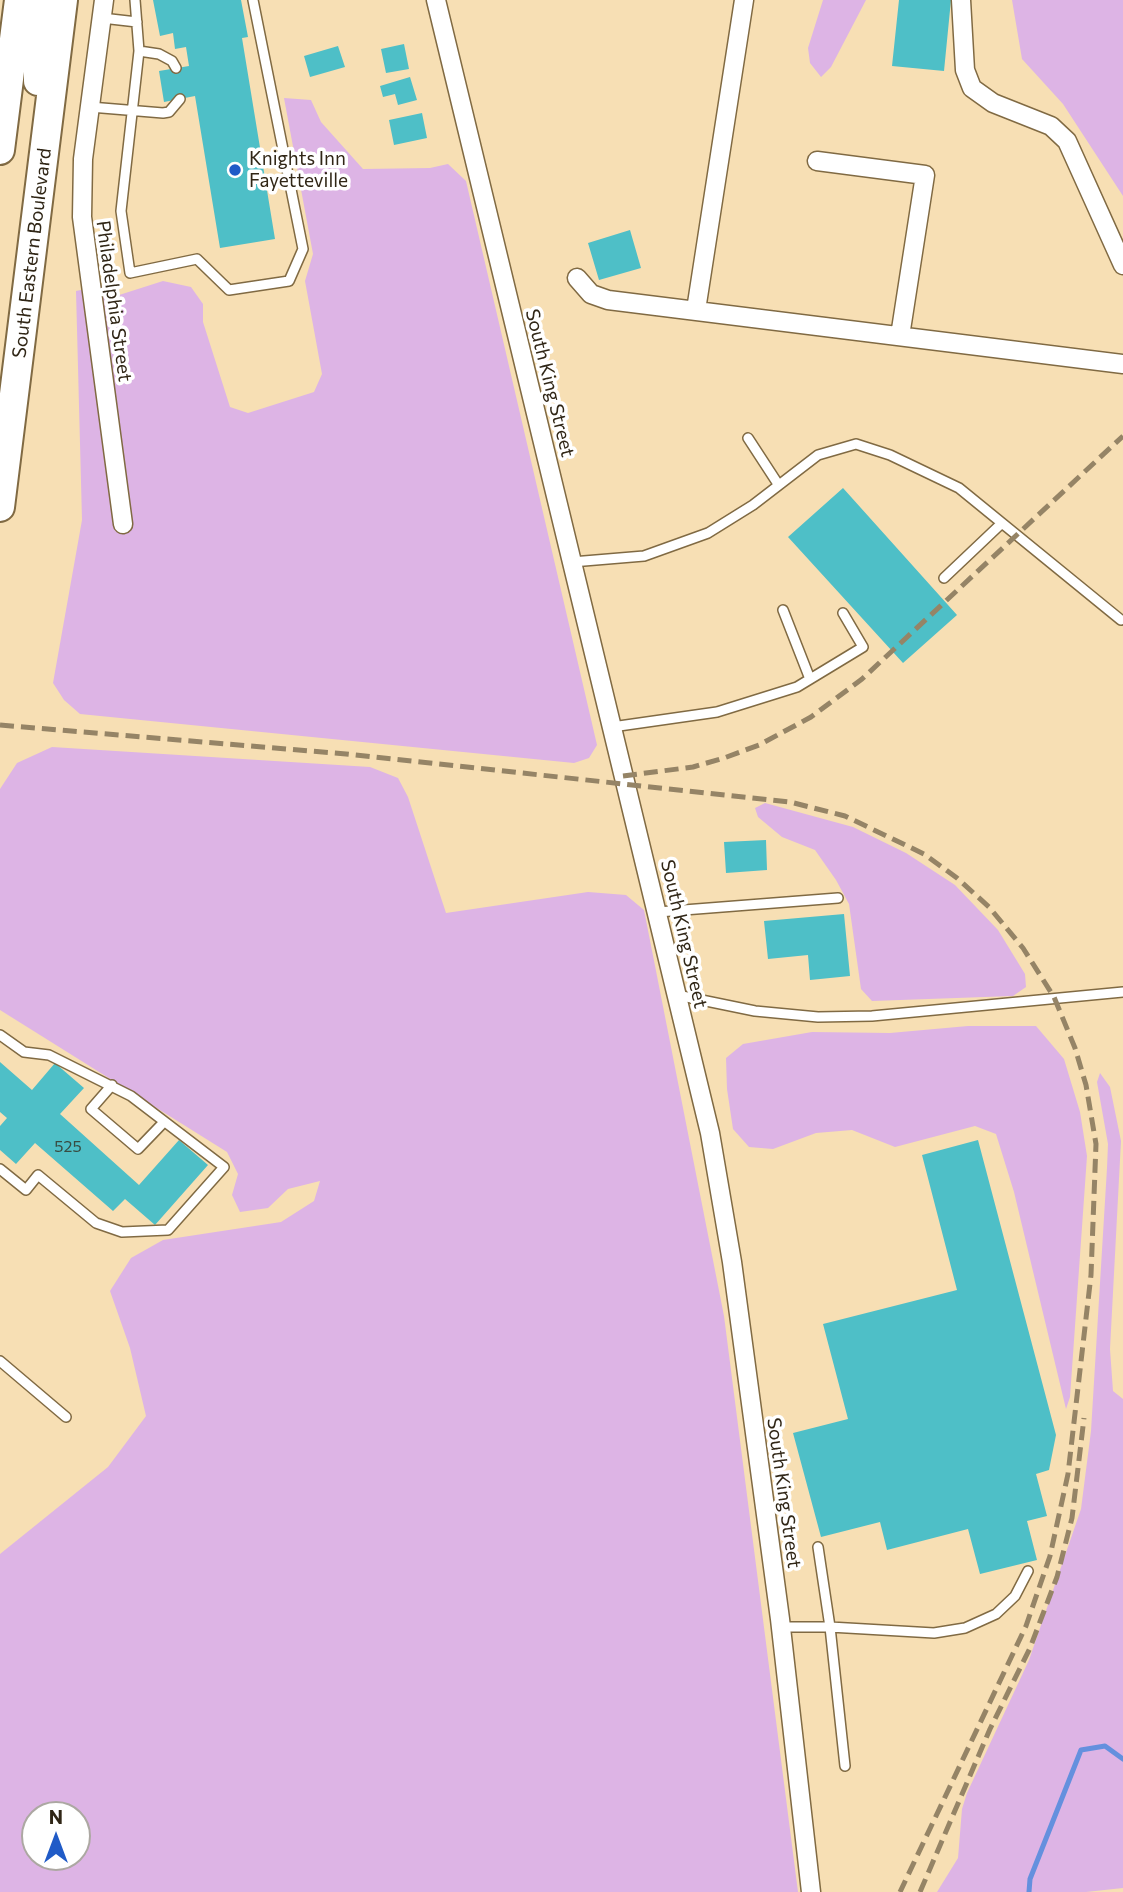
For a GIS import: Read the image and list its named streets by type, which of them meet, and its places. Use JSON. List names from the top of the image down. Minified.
{"streets":{"highway":["South Eastern Boulevard"],"street":["Philadelphia Street","South King Street"]},"places":["Knights Inn Fayetteville"],"house_numbers":["525"],"north":"top"}
